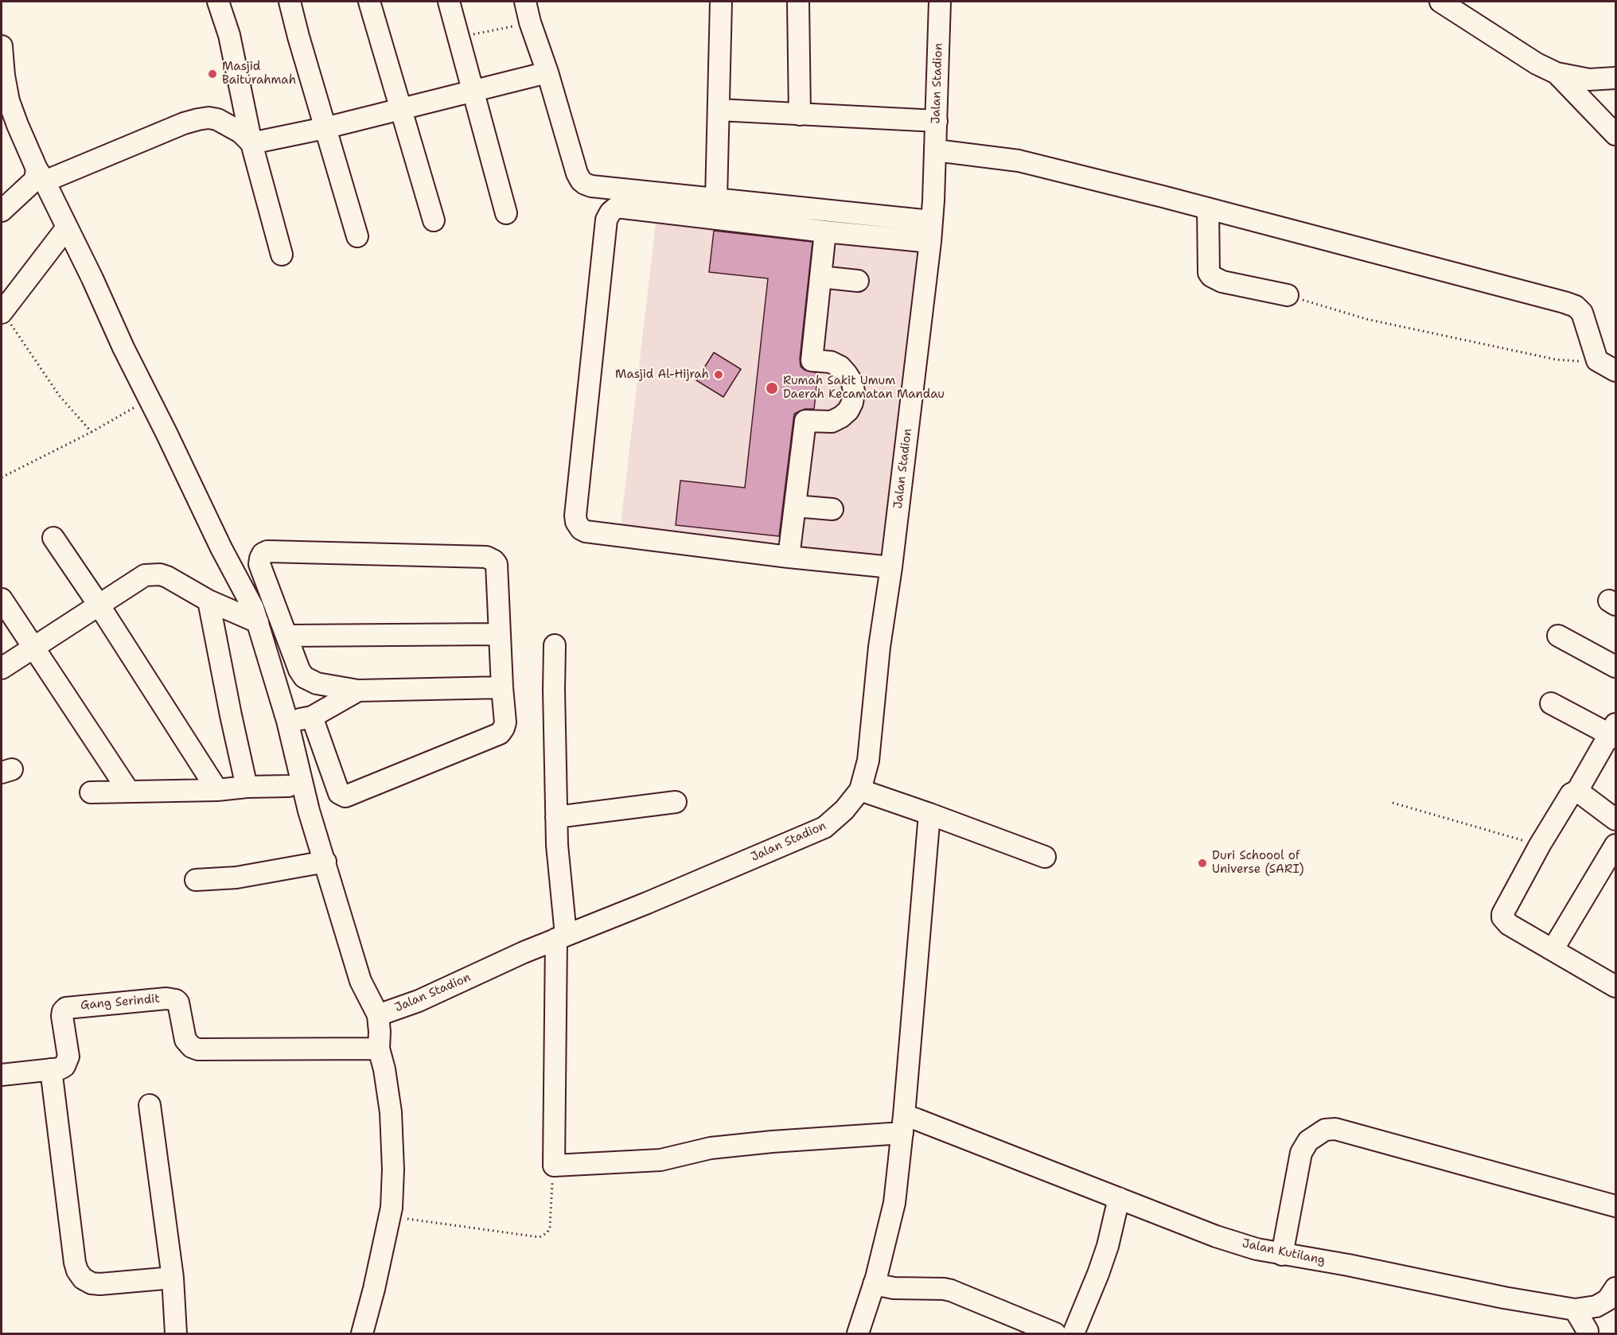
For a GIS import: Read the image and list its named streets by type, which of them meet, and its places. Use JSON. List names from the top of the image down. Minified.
{"streets":{"street":["Jalan Stadion","Gang Serindit","Jalan Kutilang"]},"places":["Masjid Baiturahmah","Masjid Al-Hijrah","Rumah Sakit Umum Daerah Kecamatan Mandau","Duri Schoool of Universe (SARI)"]}
